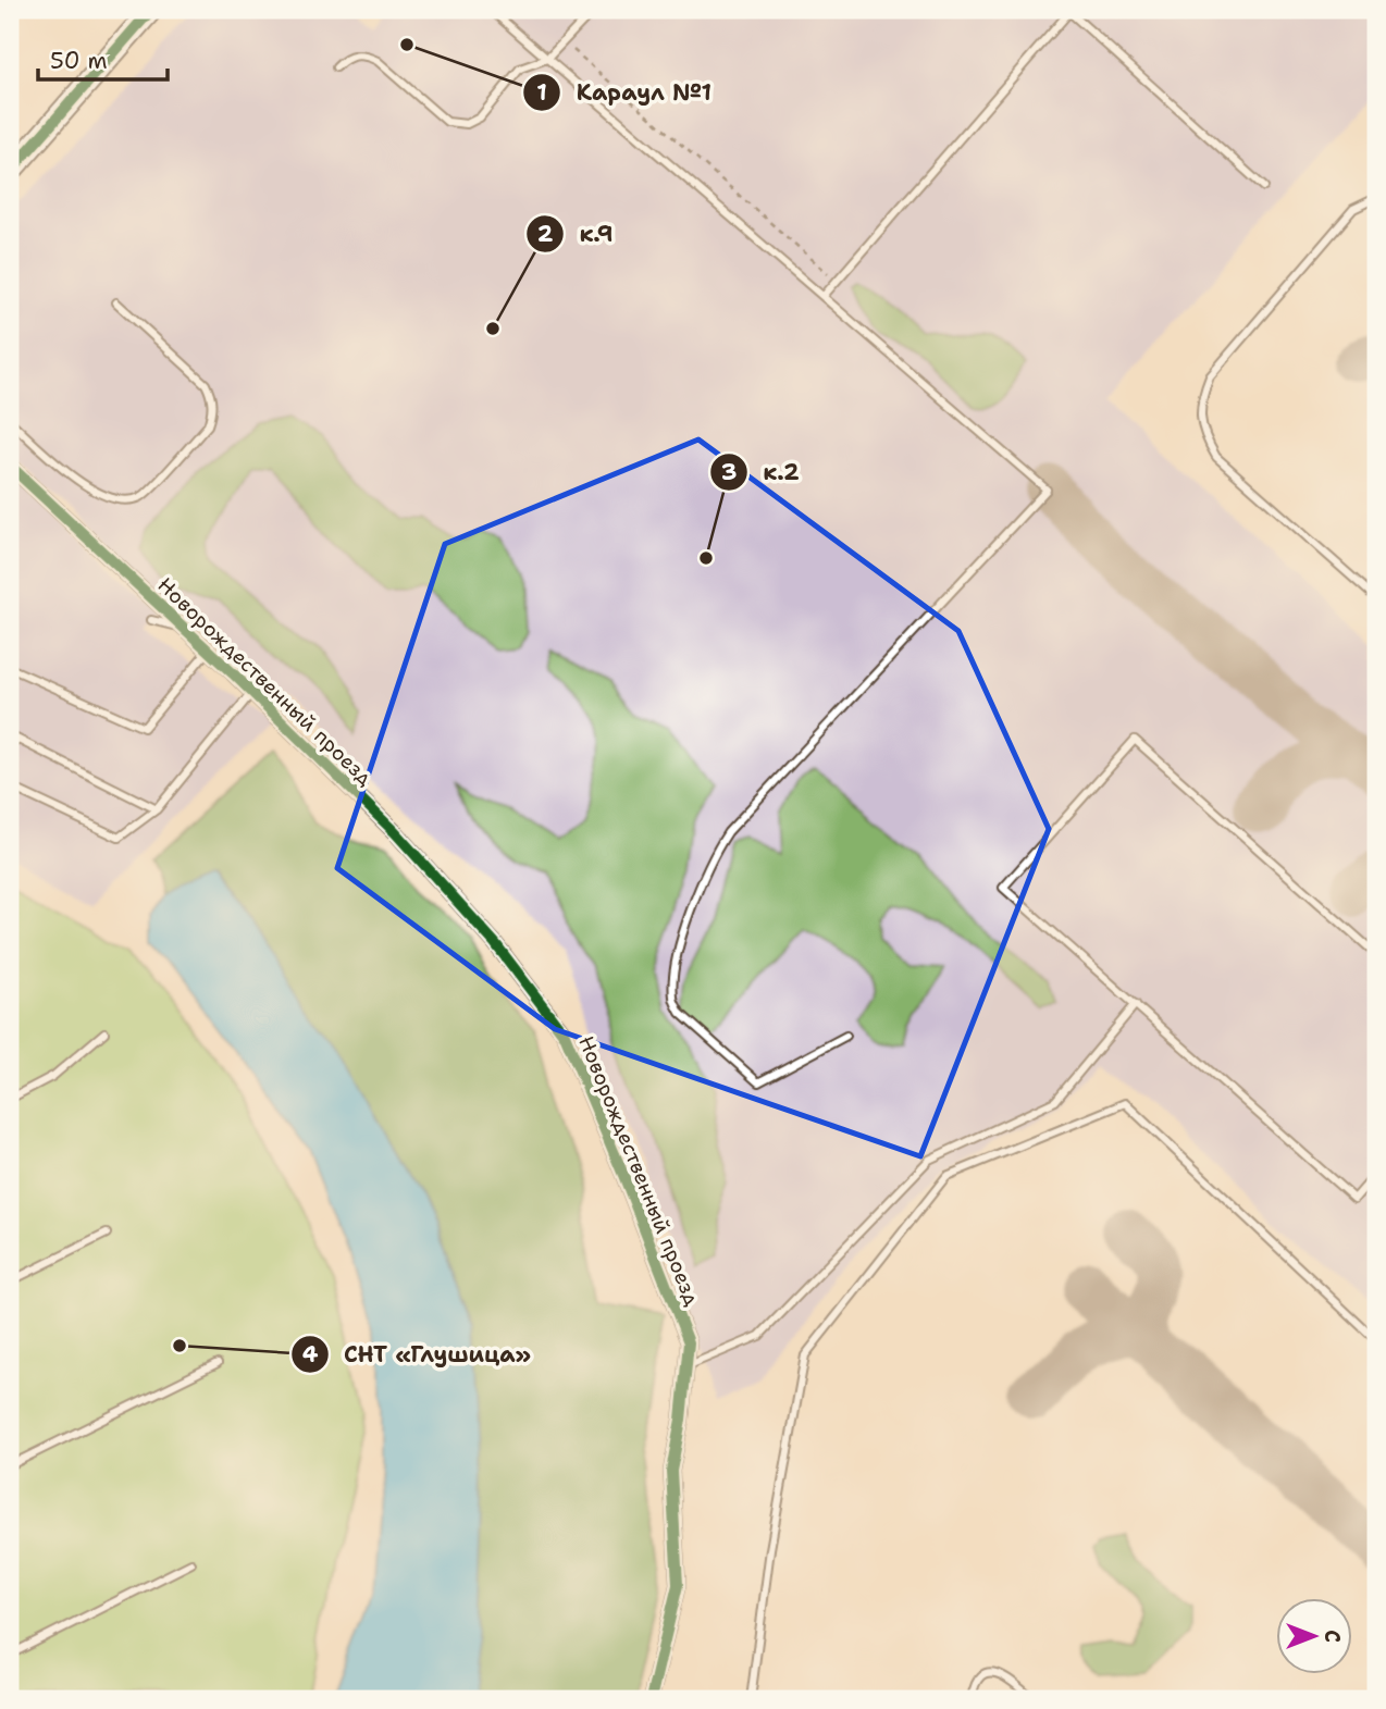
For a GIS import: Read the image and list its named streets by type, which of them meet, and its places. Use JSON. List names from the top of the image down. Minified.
{"streets":{"street":["Новорождественный проезд"]},"places":["Караул №1","к.9","к.2","СНТ «Глушица»"],"scale_bar":"50 m","north":"right"}
